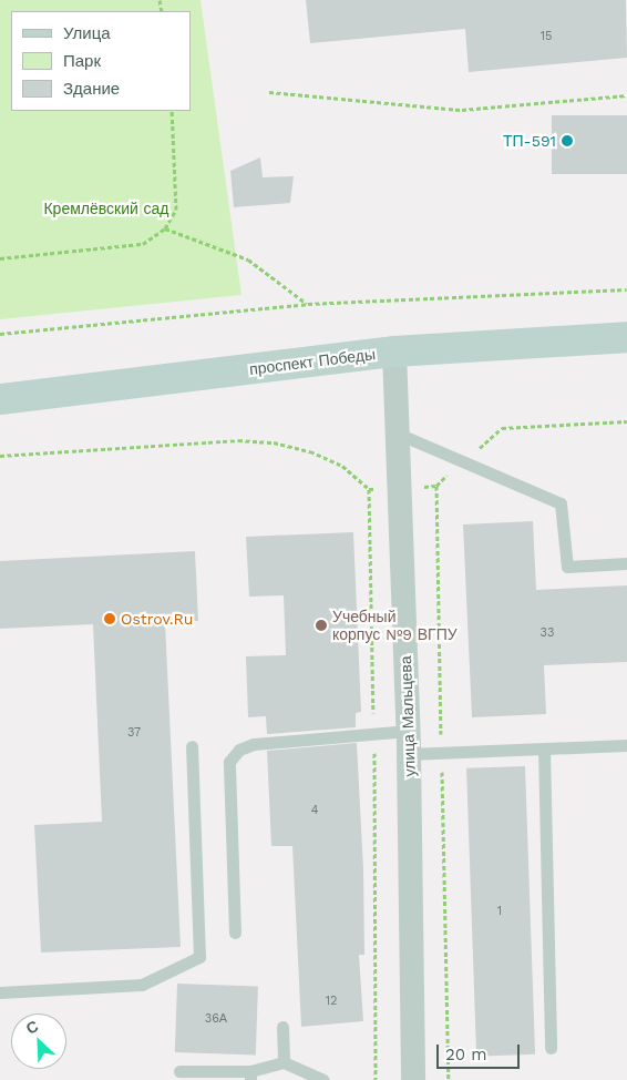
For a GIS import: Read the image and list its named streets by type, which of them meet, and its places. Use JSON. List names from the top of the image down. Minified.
{"streets":{"main road":["проспект Победы"],"street":["улица Мальцева"]},"crossings":[["проспект Победы","улица Мальцева"]],"parks":["Кремлёвский сад"],"places":["ТП-591","Ostrov.Ru","Учебный корпус №9 ВГПУ"],"house_numbers":["15","33","37","4","1","12","36А"],"legend":["Улица","Парк","Здание"],"scale_bar":"20 m","north":"top left"}
